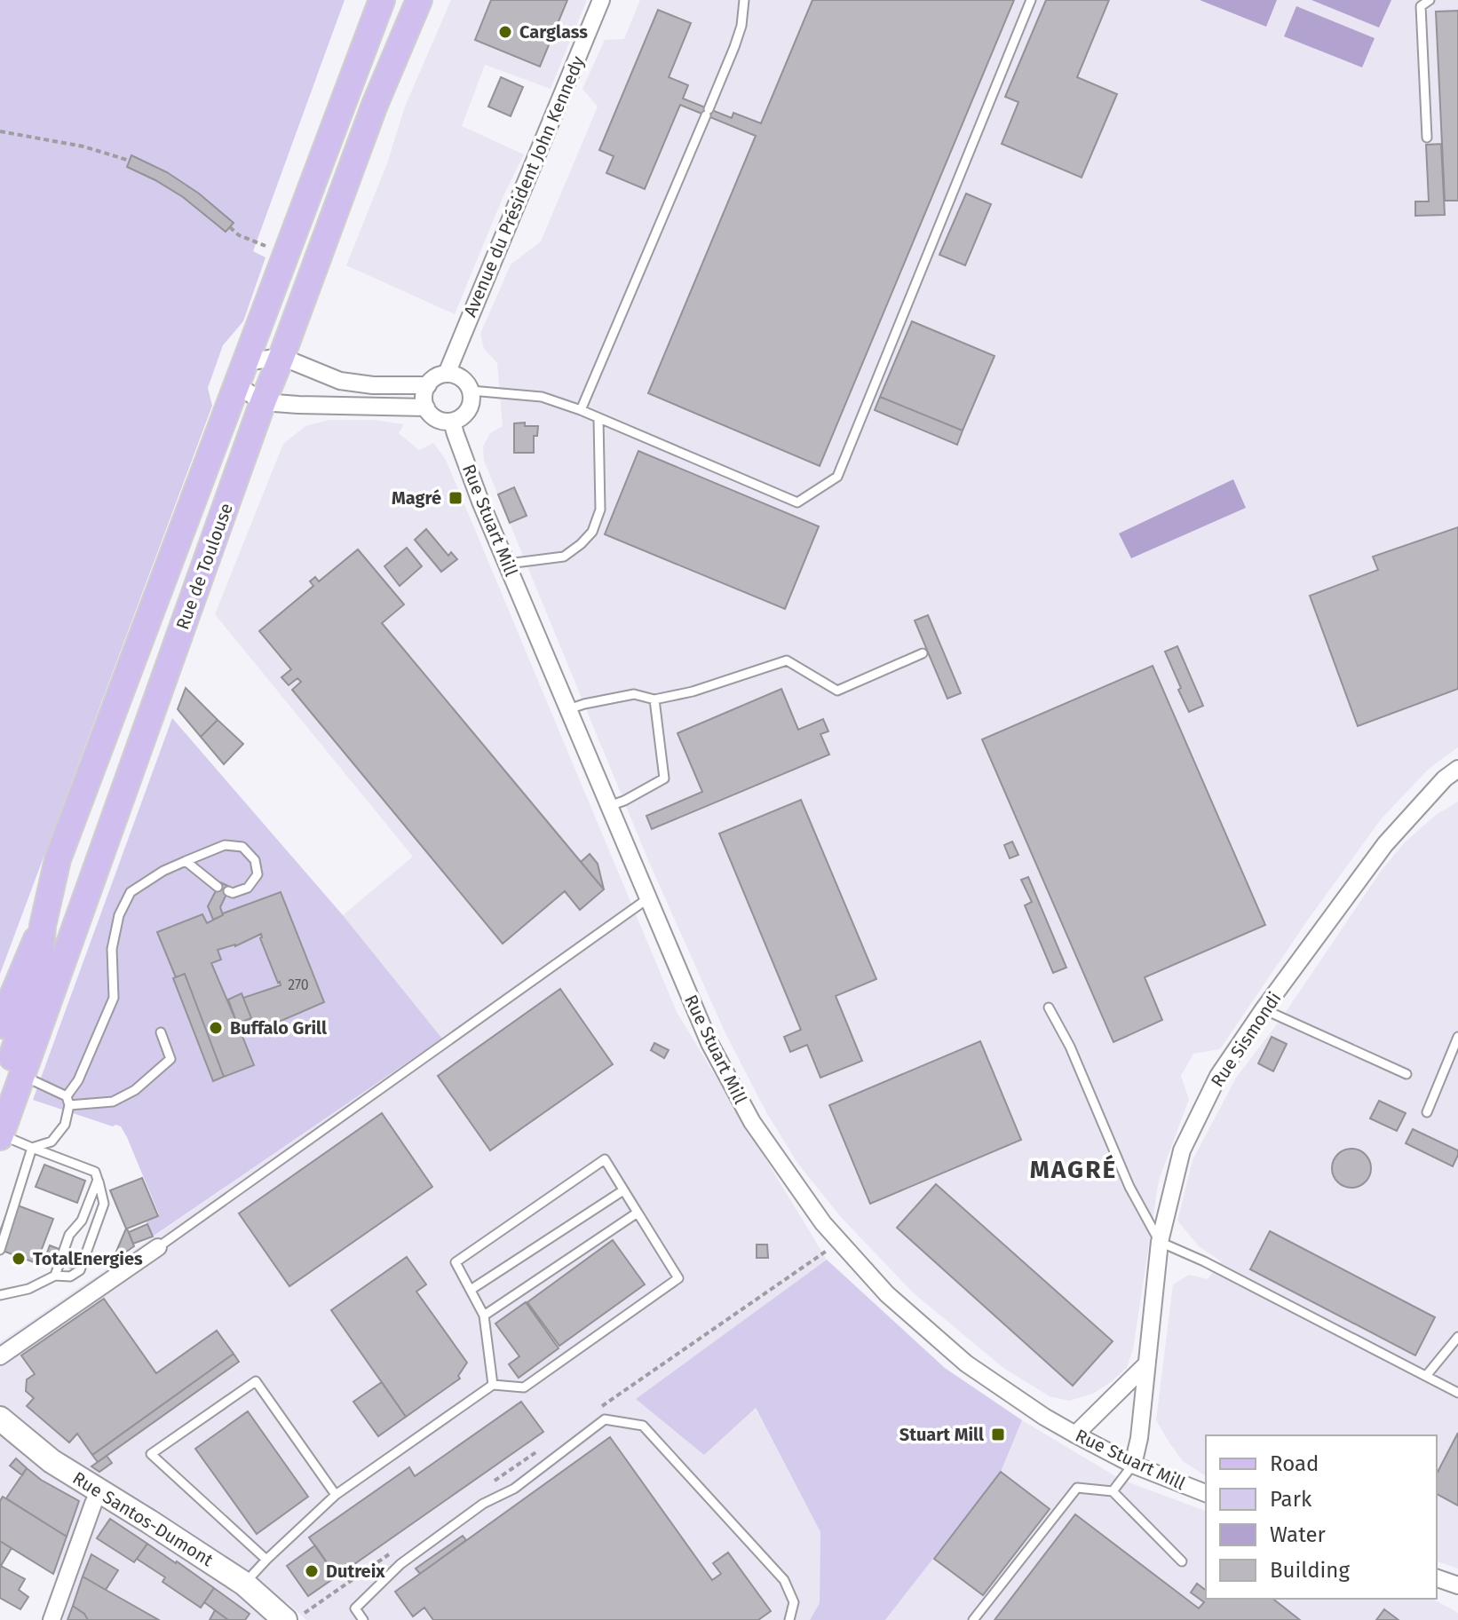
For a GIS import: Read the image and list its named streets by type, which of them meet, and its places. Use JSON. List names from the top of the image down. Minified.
{"streets":{"main road":["Rue de Toulouse"],"street":["Avenue du Président John Kennedy","Rue Stuart Mill","Rue Sismondi","Rue Santos-Dumont"]},"crossings":[["Avenue du Président John Kennedy","Rue Stuart Mill"],["Rue Stuart Mill","Rue Sismondi"]],"districts":["MAGRÉ"],"places":{"other":["Carglass","Buffalo Grill","TotalEnergies","Dutreix"],"transit":["Magré","Stuart Mill"]},"house_numbers":["270"],"legend":["Road","Park","Water","Building"]}
